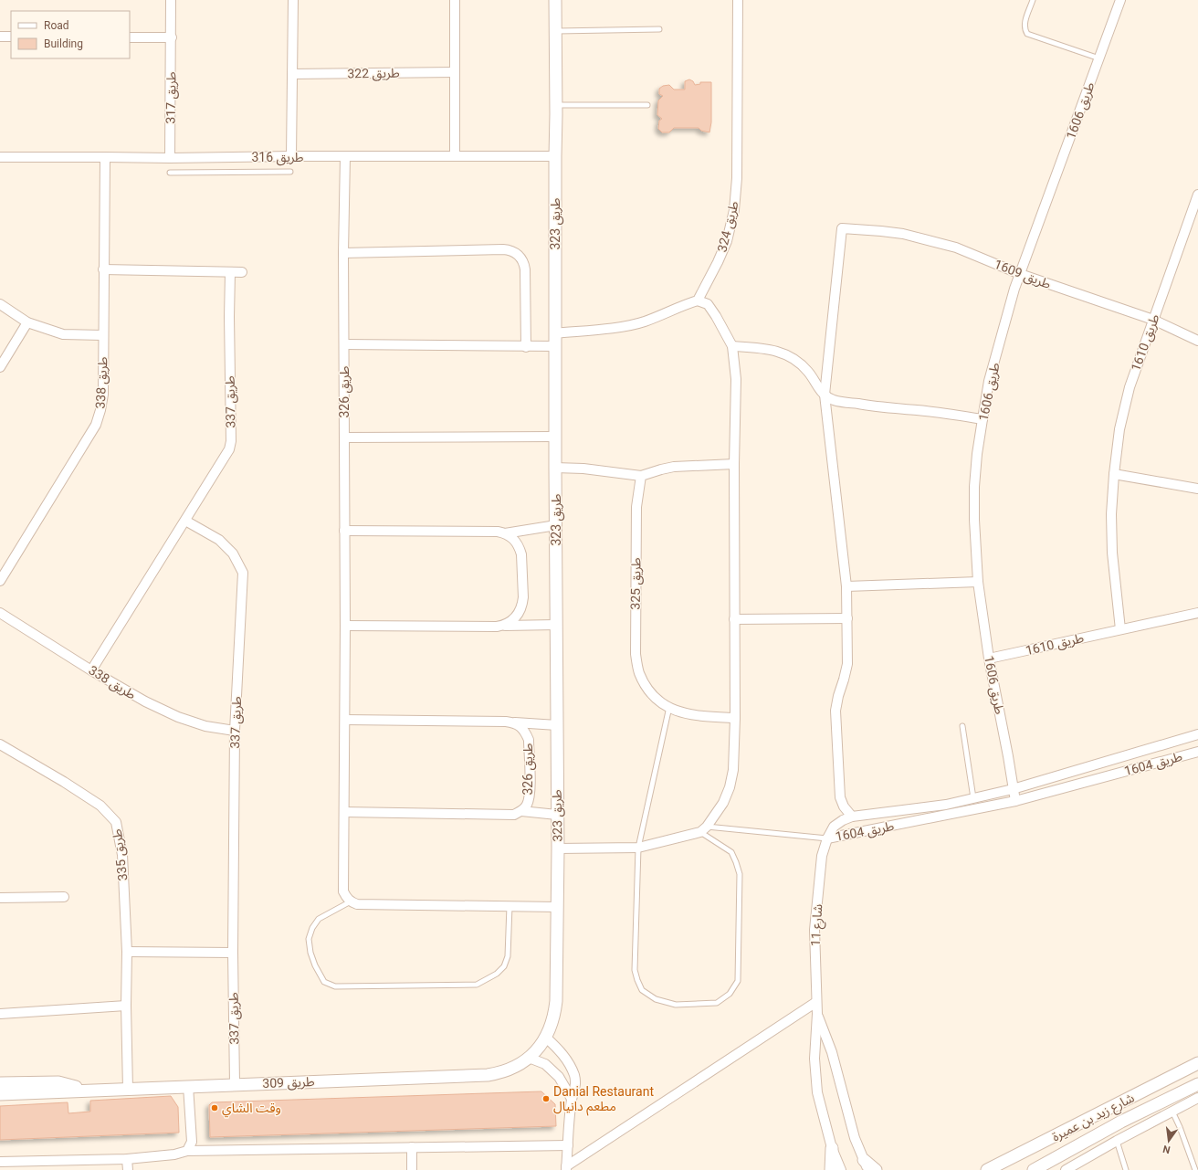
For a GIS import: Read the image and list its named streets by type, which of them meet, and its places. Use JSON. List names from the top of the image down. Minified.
{"streets":{"street":["طريق 322","طريق 317","طريق 1606","طريق 316","طريق 323","طريق 324","طريق 1609","طريق 1610","طريق 338","طريق 326","طريق 337","طريق 325","طريق 1604","طريق 335","شارع 11","طريق 309","شارع زيد بن عميرة"]},"crossings":[["طريق 317","طريق 316"],["طريق 1606","طريق 1609"],["طريق 1606","طريق 1610"],["طريق 1606","طريق 1604"],["طريق 316","طريق 323"],["طريق 316","طريق 338"],["طريق 316","طريق 326"],["طريق 323","طريق 309"],["طريق 1609","طريق 1610"],["طريق 338","طريق 337"],["طريق 337","طريق 309"],["طريق 1604","شارع 11"],["طريق 335","طريق 309"]],"places":["Danial Restaurant مطعم دانيال","وقت الشاي"],"legend":["Road","Building"],"north":"bottom"}
